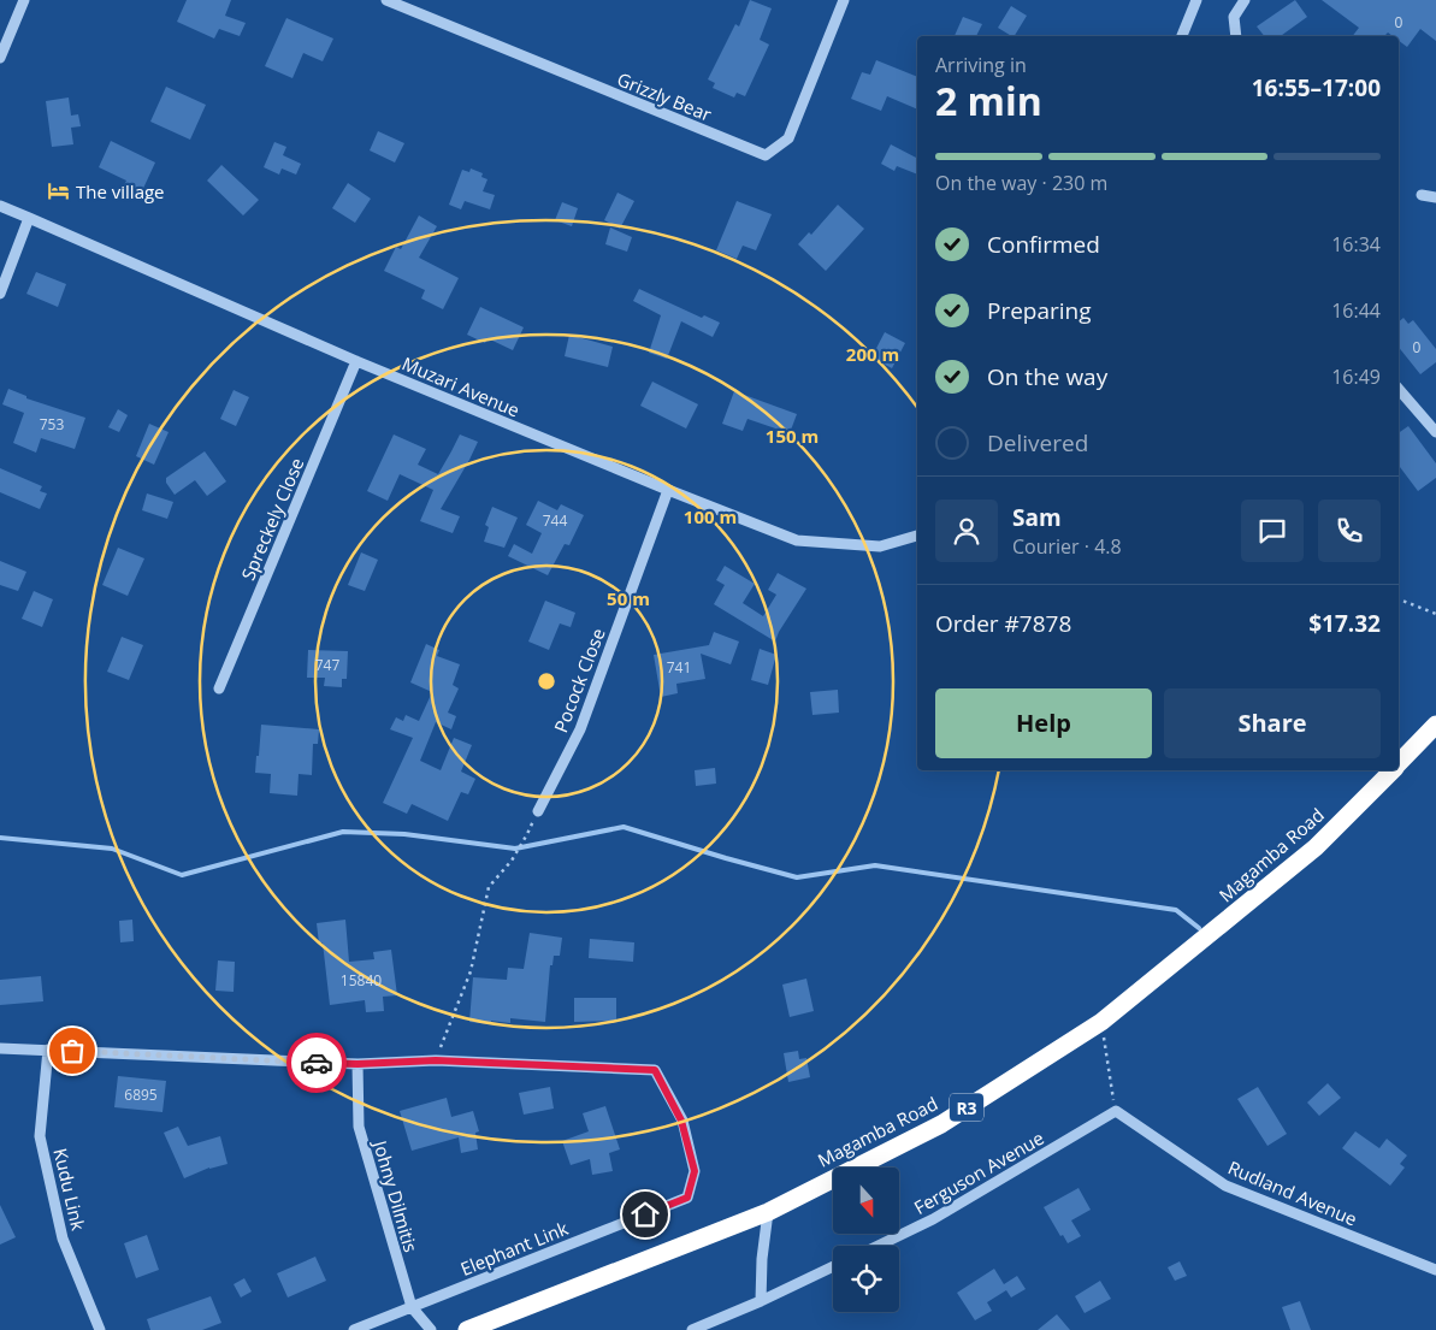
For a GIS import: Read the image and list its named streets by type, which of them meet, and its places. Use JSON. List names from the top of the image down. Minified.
{"streets":{"highway":["Magamba Road","R3"],"street":["Grizzly Bear","Muzari Avenue","Spreckely Close","Pocock Close","Ferguson Avenue","Kudu Link","Rudland Avenue","Johny Dilmitis","Elephant Link"]},"crossings":[["Muzari Avenue","Spreckely Close"],["Muzari Avenue","Pocock Close"],["Ferguson Avenue","Rudland Avenue"],["Johny Dilmitis","Elephant Link"]],"places":{"hotel":["The village"]},"house_numbers":["0","0","753","744","747","741","15840","6895"],"north":"bottom","page":{"heading":["2 min","Arriving in","16:55–17:00"],"panel":["Sam","Courier · 4.8","Order #7878","$17.32"],"bar":"On the way · 230 m","list":[["Confirmed","16:34"],["Preparing","16:44"],["On the way","16:49"],"Delivered"],"buttons":["Help","Share"]},"rings":["200 m","150 m","100 m","50 m"]}
